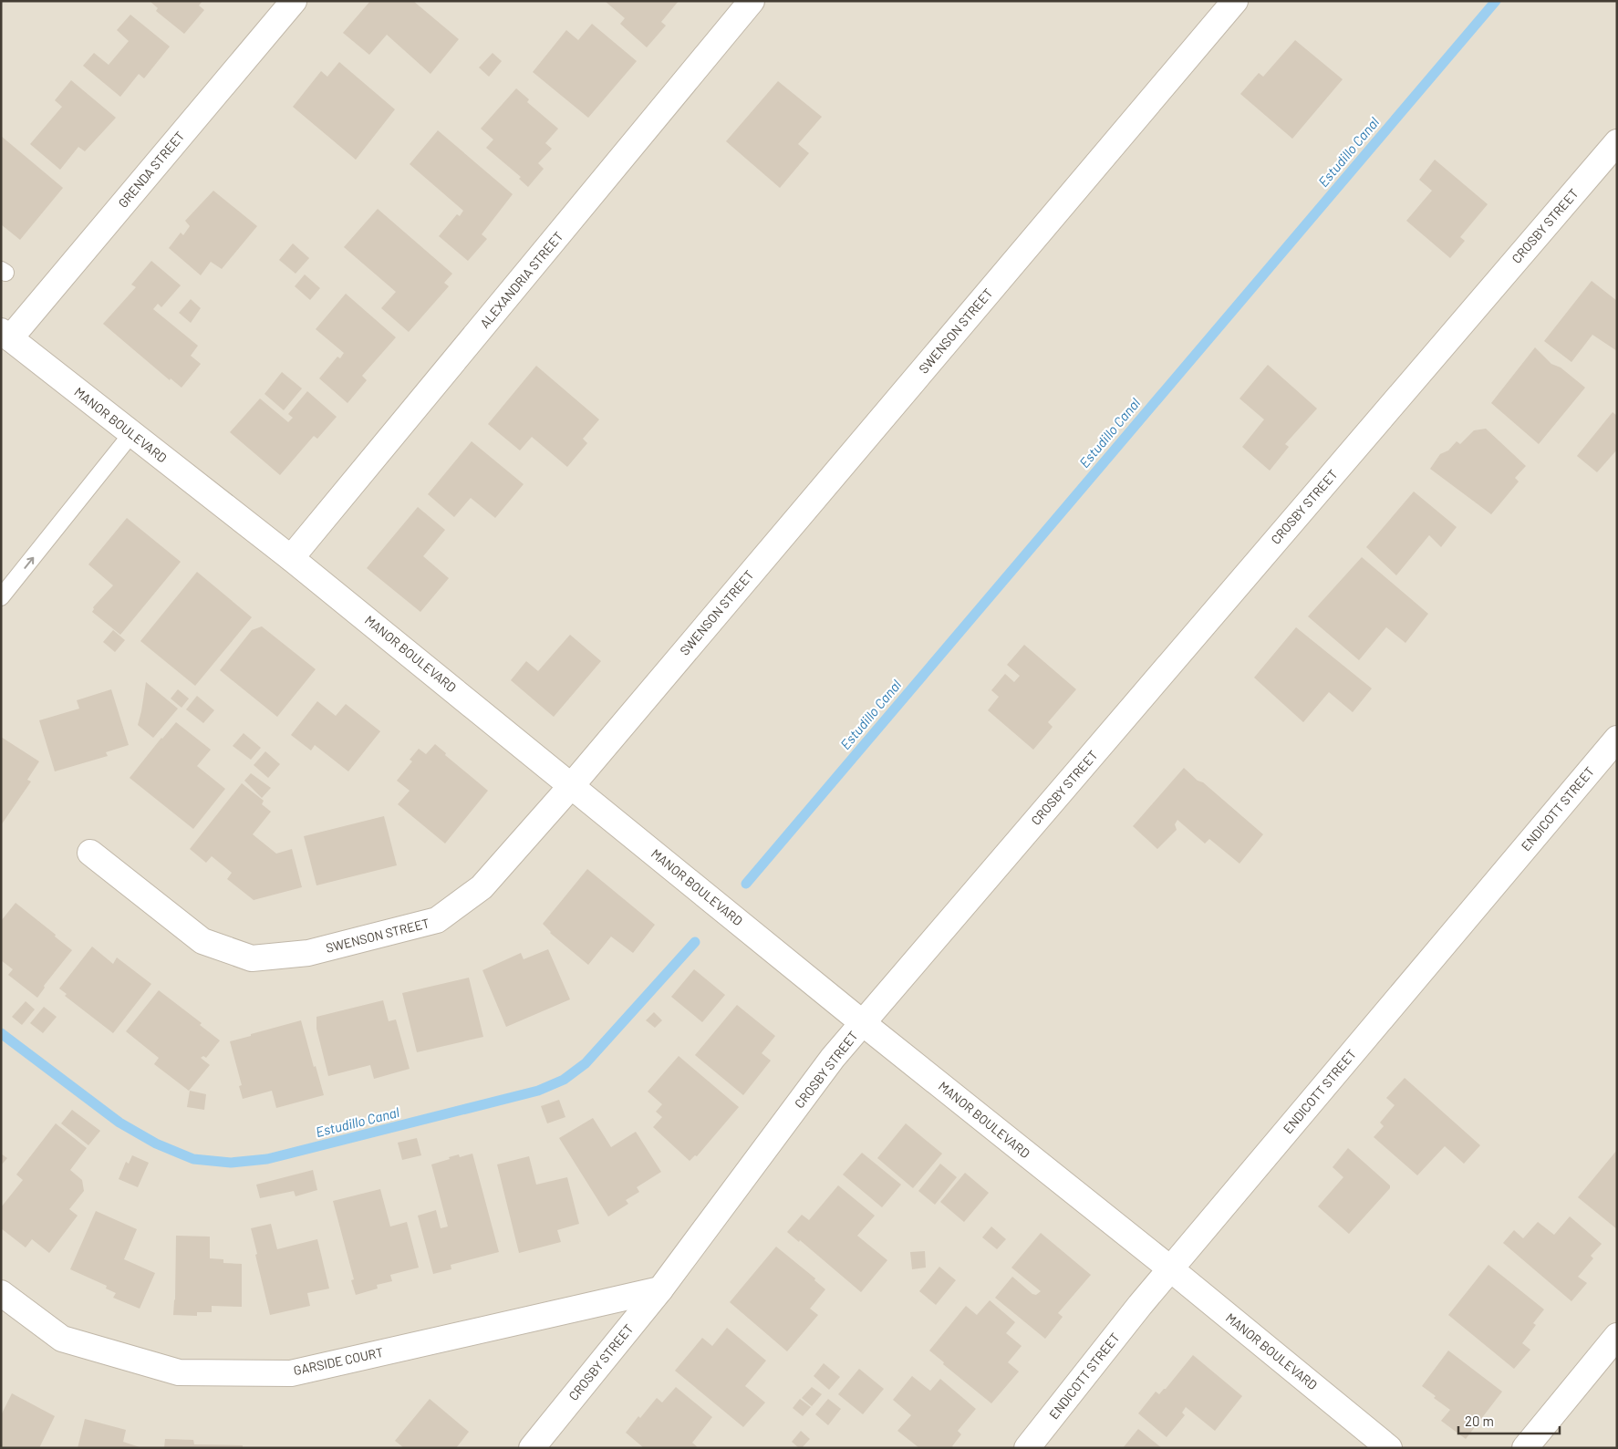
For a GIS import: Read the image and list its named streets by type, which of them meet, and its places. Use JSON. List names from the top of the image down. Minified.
{"streets":{"street":["GRENDA STREET","CROSBY STREET","ALEXANDRIA STREET","SWENSON STREET","MANOR BOULEVARD","ENDICOTT STREET","GARSIDE COURT"]},"crossings":[["GRENDA STREET","MANOR BOULEVARD"],["CROSBY STREET","MANOR BOULEVARD"],["CROSBY STREET","GARSIDE COURT"],["ALEXANDRIA STREET","MANOR BOULEVARD"],["SWENSON STREET","MANOR BOULEVARD"],["MANOR BOULEVARD","ENDICOTT STREET"]],"water":["Estudillo Canal"],"scale_bar":"20 m"}
